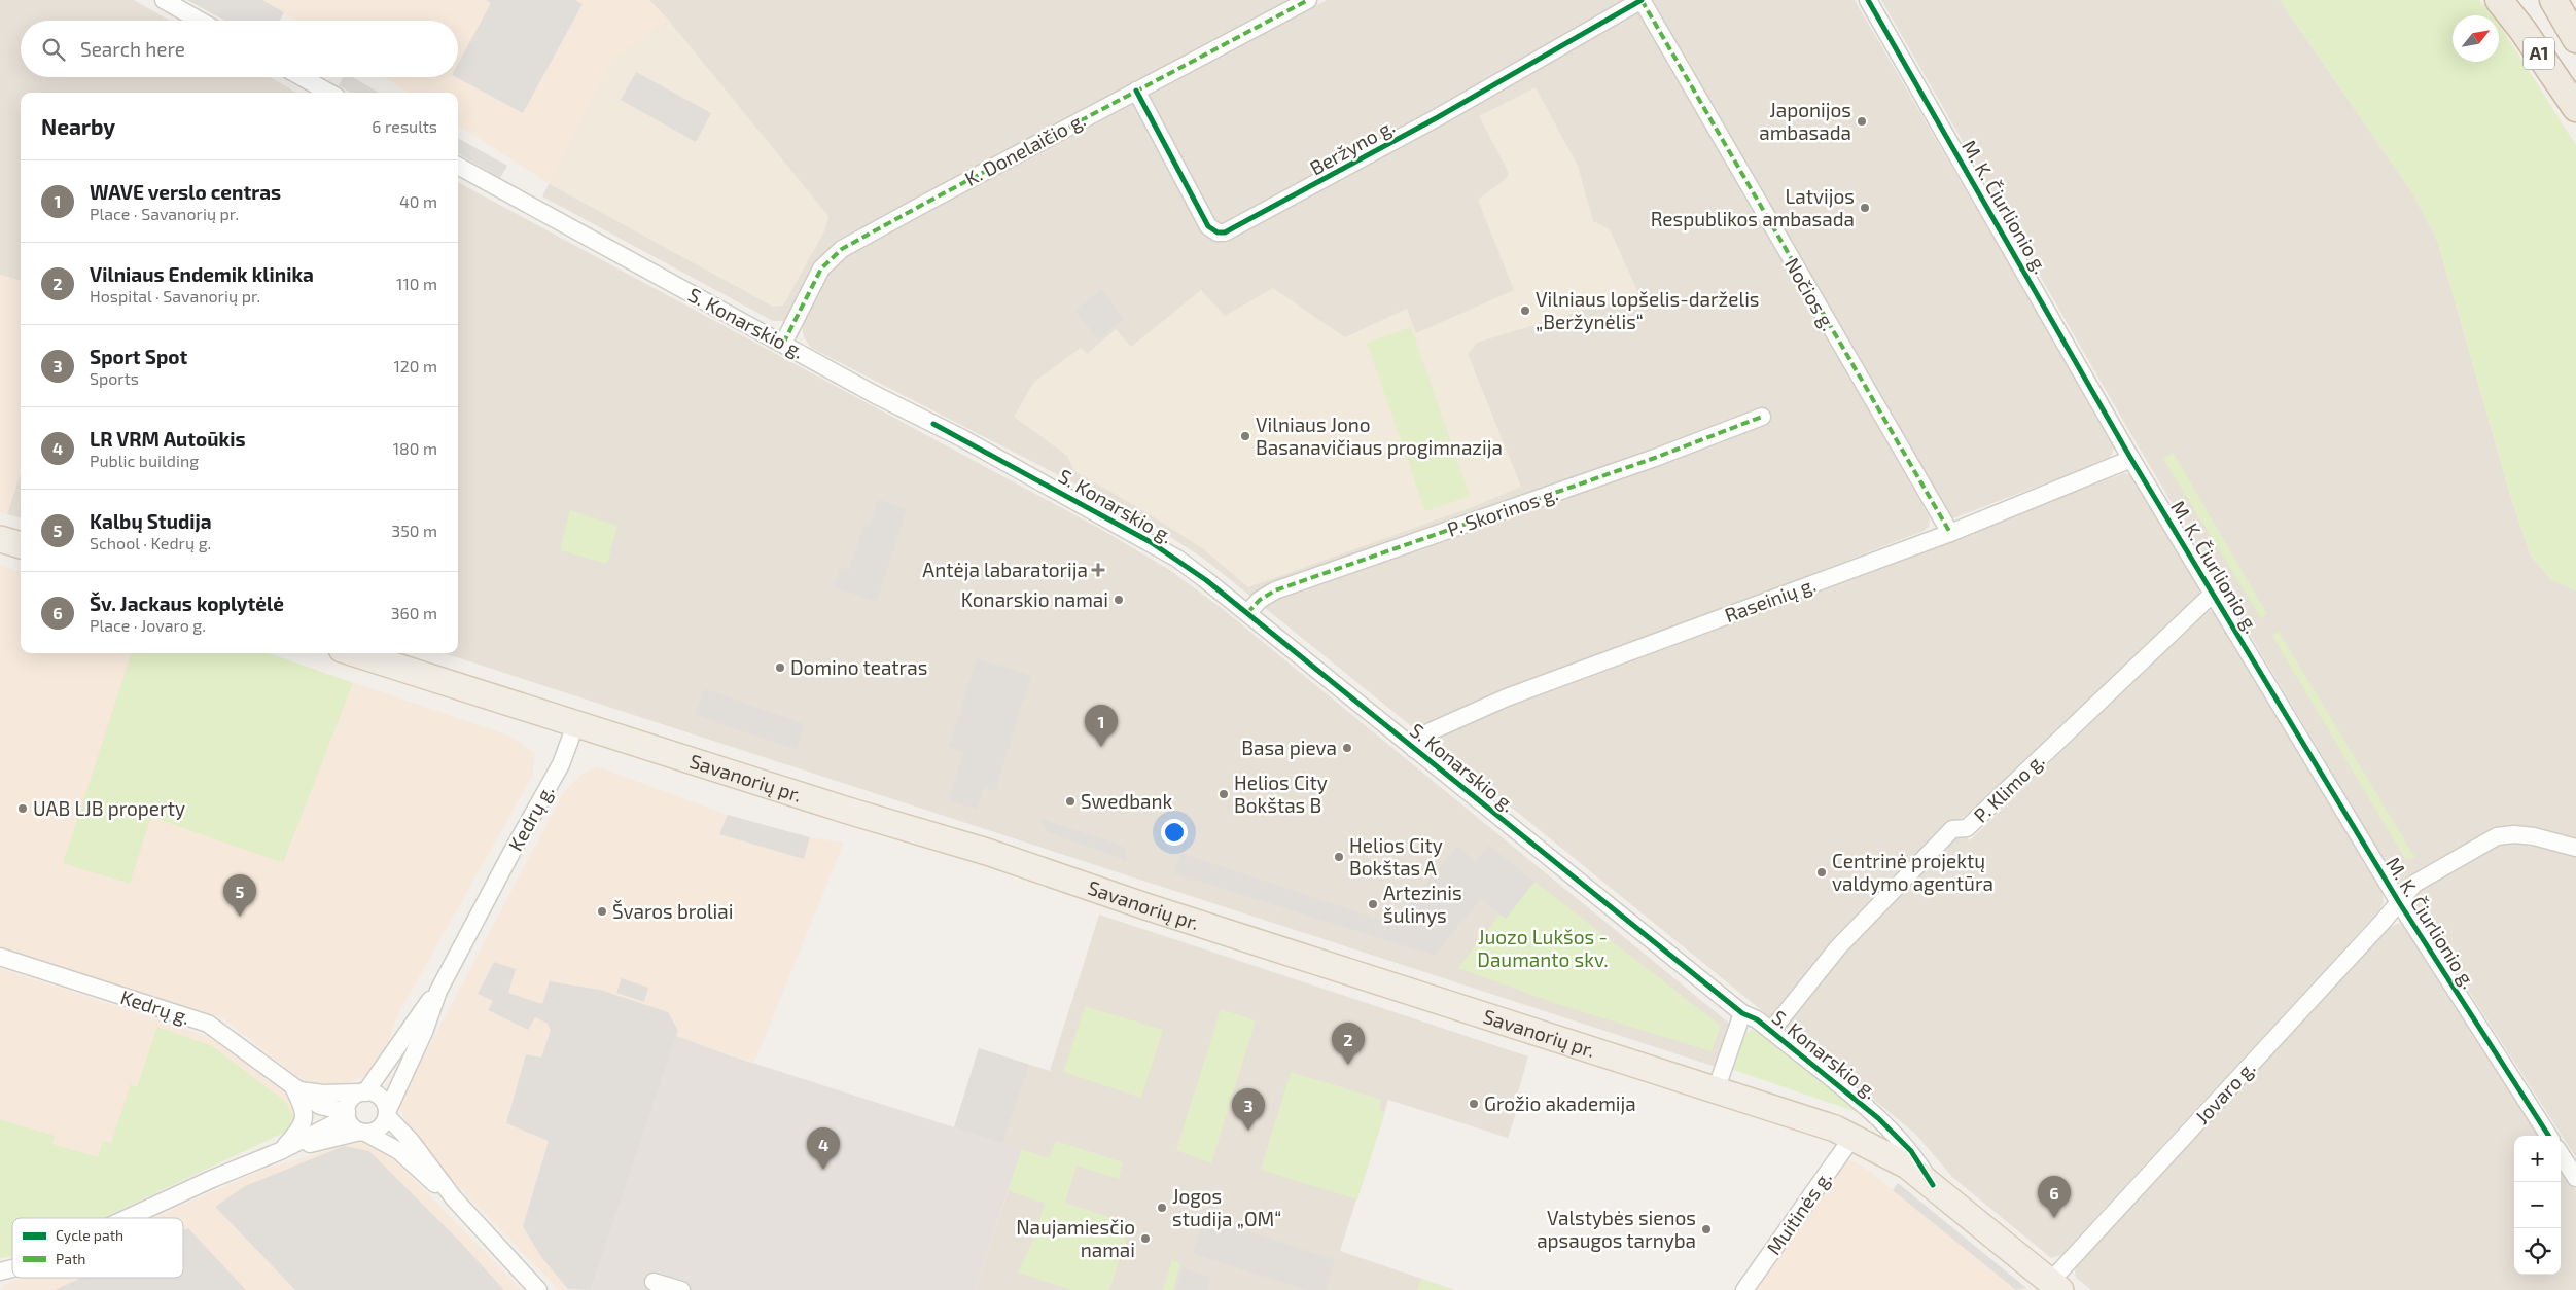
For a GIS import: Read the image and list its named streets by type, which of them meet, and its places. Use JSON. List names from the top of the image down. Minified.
{"streets":{"highway":["A1"],"main road":["Savanorių pr."],"street":["Beržyno g.","K. Donelaičio g.","M. K. Čiurlionio g.","Nočios g.","S. Konarskio g.","P. Skorinos g.","Raseinių g.","P. Klimo g.","Kedrų g.","Jovaro g.","Muitinės g."]},"crossings":[["Beržyno g.","K. Donelaičio g."],["Beržyno g.","Nočios g."],["K. Donelaičio g.","S. Konarskio g."],["M. K. Čiurlionio g.","Raseinių g."],["M. K. Čiurlionio g.","P. Klimo g."],["M. K. Čiurlionio g.","Jovaro g."],["Nočios g.","Raseinių g."],["S. Konarskio g.","P. Skorinos g."],["S. Konarskio g.","Raseinių g."],["S. Konarskio g.","Savanorių pr."],["S. Konarskio g.","P. Klimo g."],["Savanorių pr.","Kedrų g."],["Savanorių pr.","Jovaro g."],["Savanorių pr.","Muitinės g."]],"parks":["Juozo Lukšos - Daumanto skv."],"places":{"other":["Japonijos ambasada","Latvijos Respublikos ambasada","Vilniaus lopšelis-darželis „Beržynėlis“","Vilniaus Jono Basanavičiaus progimnazija","Konarskio namai","Domino teatras","Basa pieva","Helios City Bokštas B","Swedbank","UAB LJB property","Helios City Bokštas A","Centrinė projektų valdymo agentūra","Artezinis šulinys","Švaros broliai","Grožio akademija","Jogos studija „OM“","Valstybės sienos apsaugos tarnyba","Naujamiesčio namai"],"health":["Antėja labaratorija"]},"legend":["Cycle path","Path"],"north":"top right","page":{"search":"Search here","heading":["Nearby","6 results"],"list":[{"mark":"1","name":"WAVE verslo centras","note":"Place · Savanorių pr.","value":"40 m"},{"mark":"2","name":"Vilniaus Endemik klinika","note":"Hospital · Savanorių pr.","value":"110 m"},{"mark":"3","name":"Sport Spot","note":"Sports","value":"120 m"},{"mark":"4","name":"LR VRM Autoūkis","note":"Public building","value":"180 m"},{"mark":"5","name":"Kalbų Studija","note":"School · Kedrų g.","value":"350 m"},{"mark":"6","name":"Šv. Jackaus koplytėlė","note":"Place · Jovaro g.","value":"360 m"}],"pins":["1","5","2","3","4","6"],"map_buttons":["+","−"]}}
